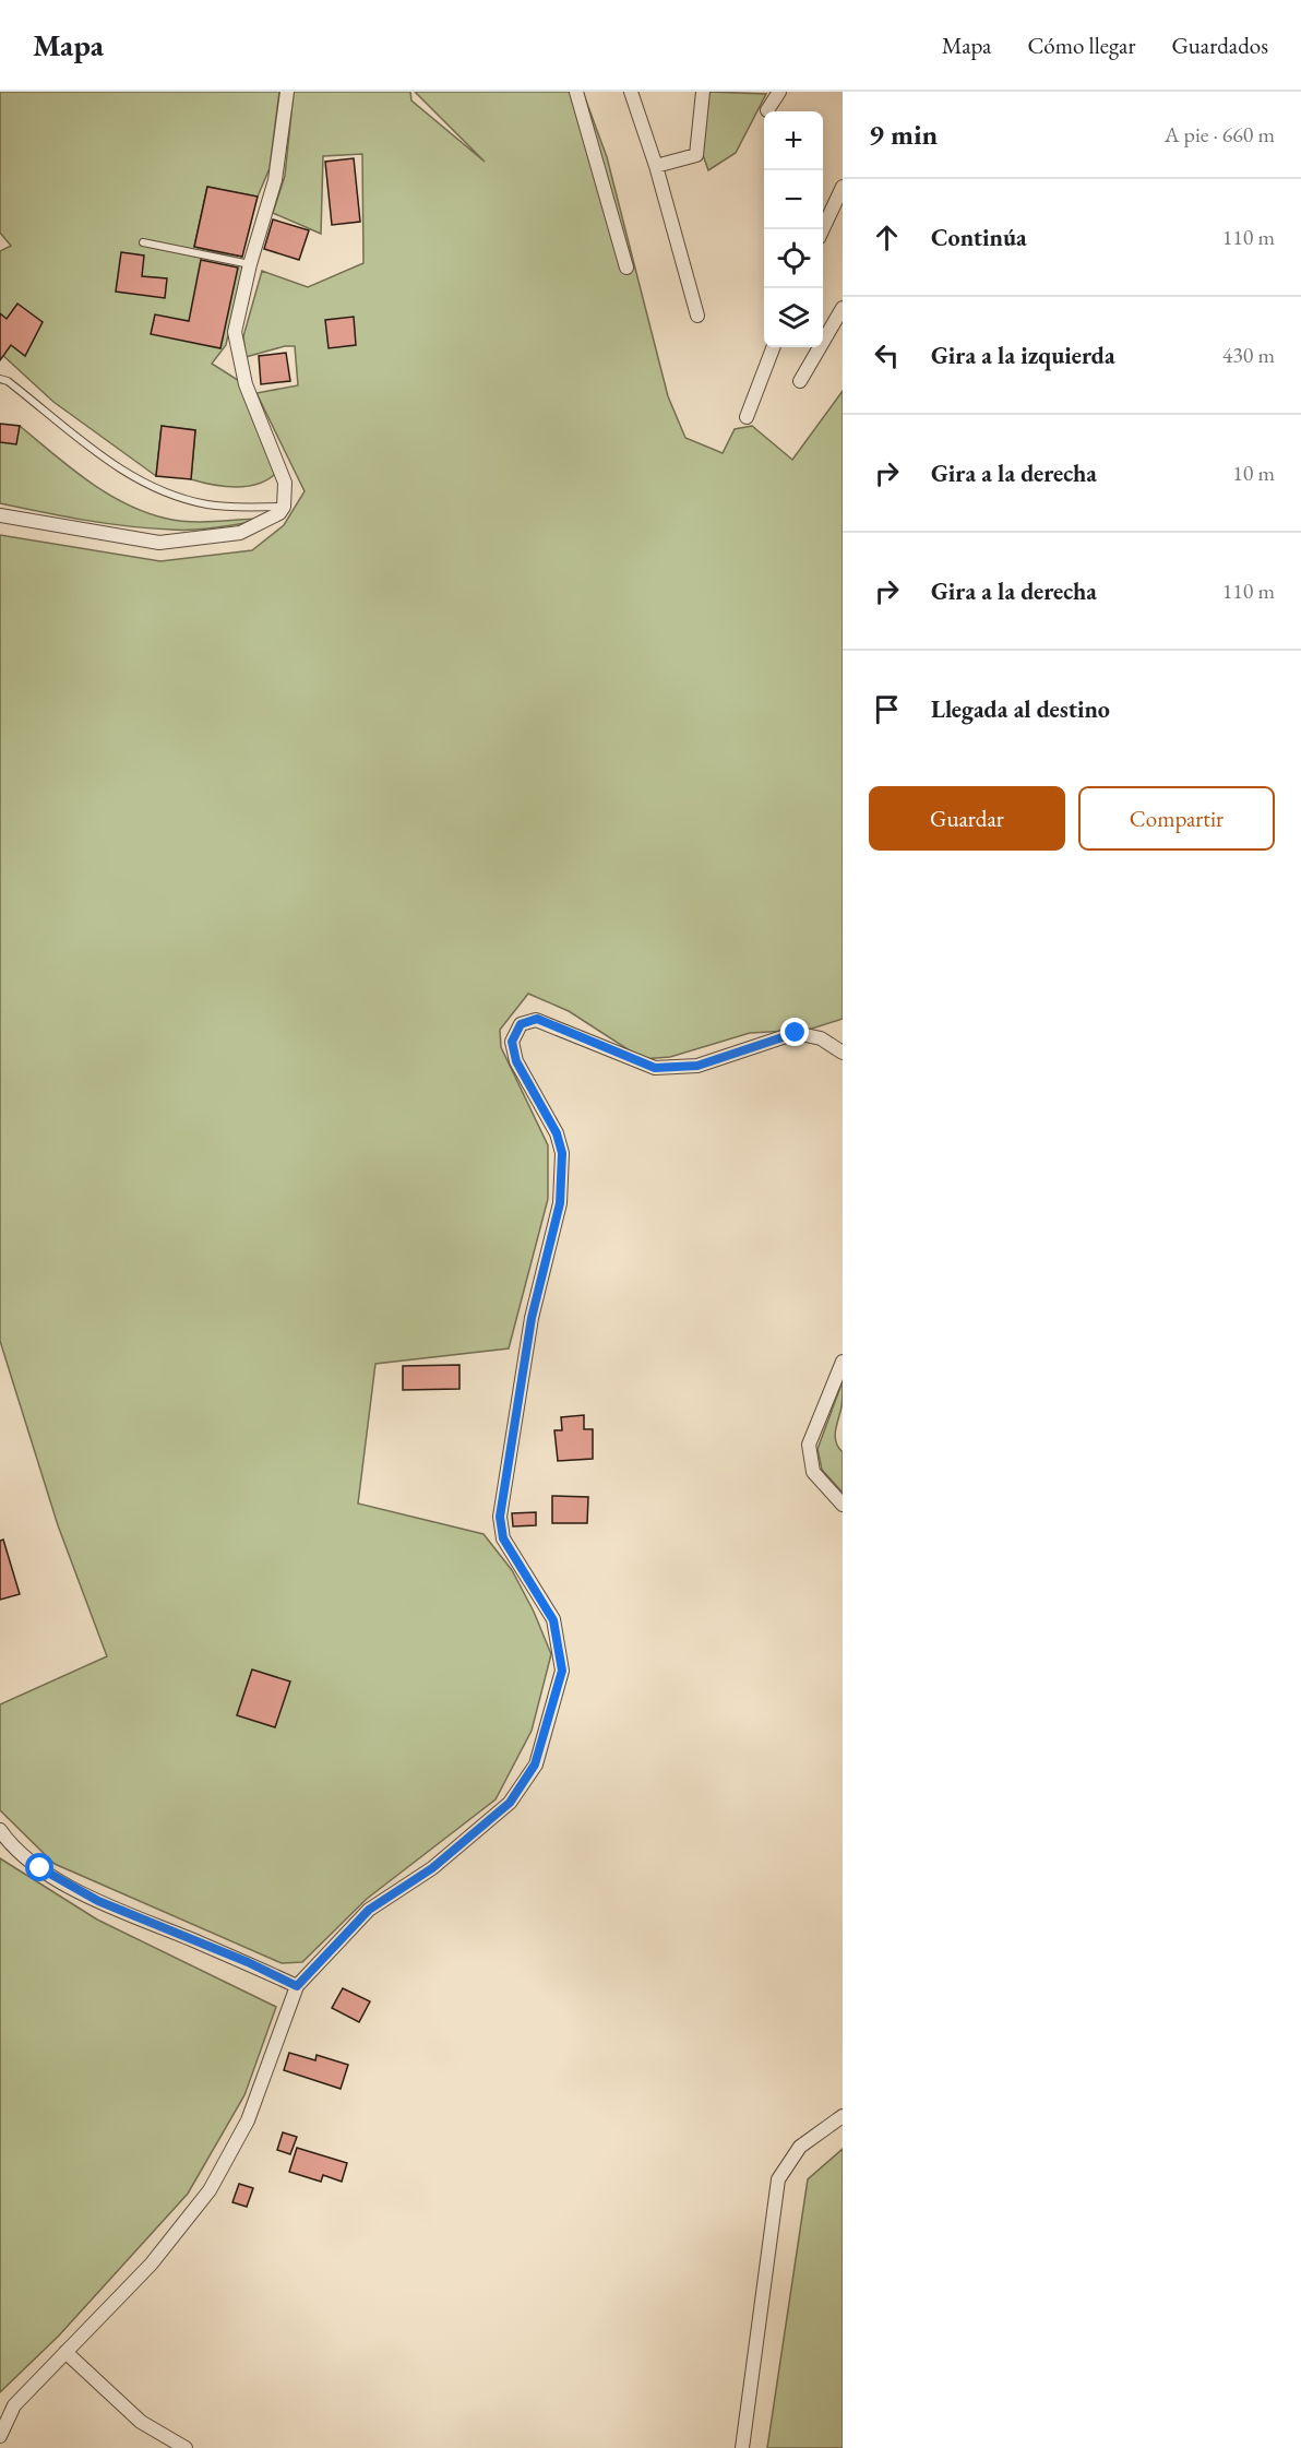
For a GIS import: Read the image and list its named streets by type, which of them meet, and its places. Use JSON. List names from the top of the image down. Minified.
{"page":{"header":"Mapa","nav":["Mapa","Cómo llegar","Guardados"],"heading":["9 min","A pie · 660 m"],"map_buttons":["+","−"],"list":[["Continúa","110 m"],["Gira a la izquierda","430 m"],["Gira a la derecha","10 m"],["Gira a la derecha","110 m"],"Llegada al destino"],"buttons":["Guardar","Compartir"]}}
